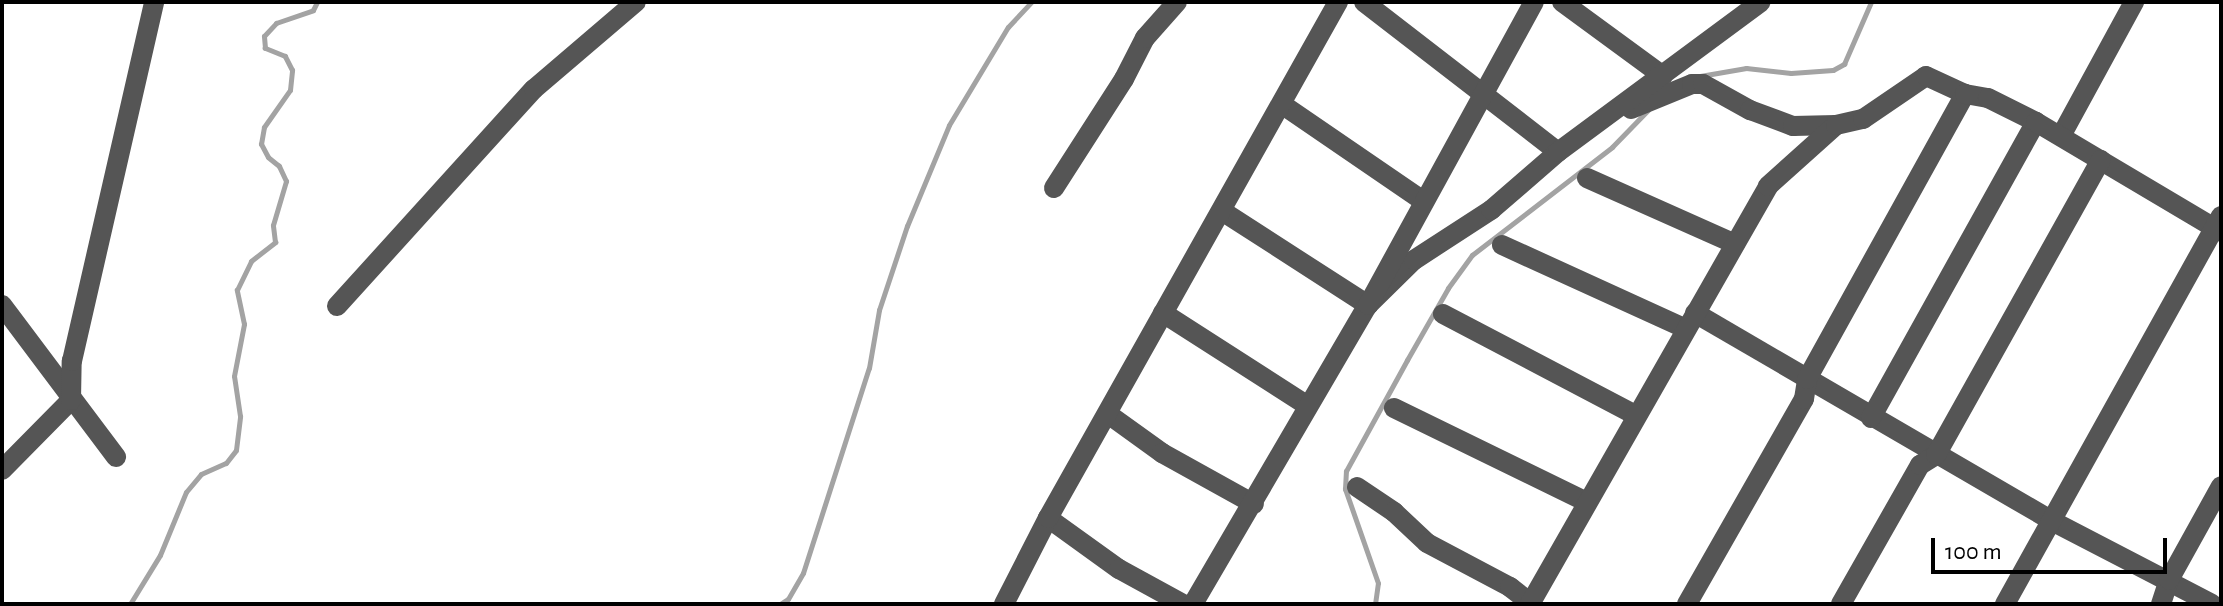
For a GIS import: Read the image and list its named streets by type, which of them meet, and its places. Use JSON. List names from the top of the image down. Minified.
{"scale_bar":"100 m"}
